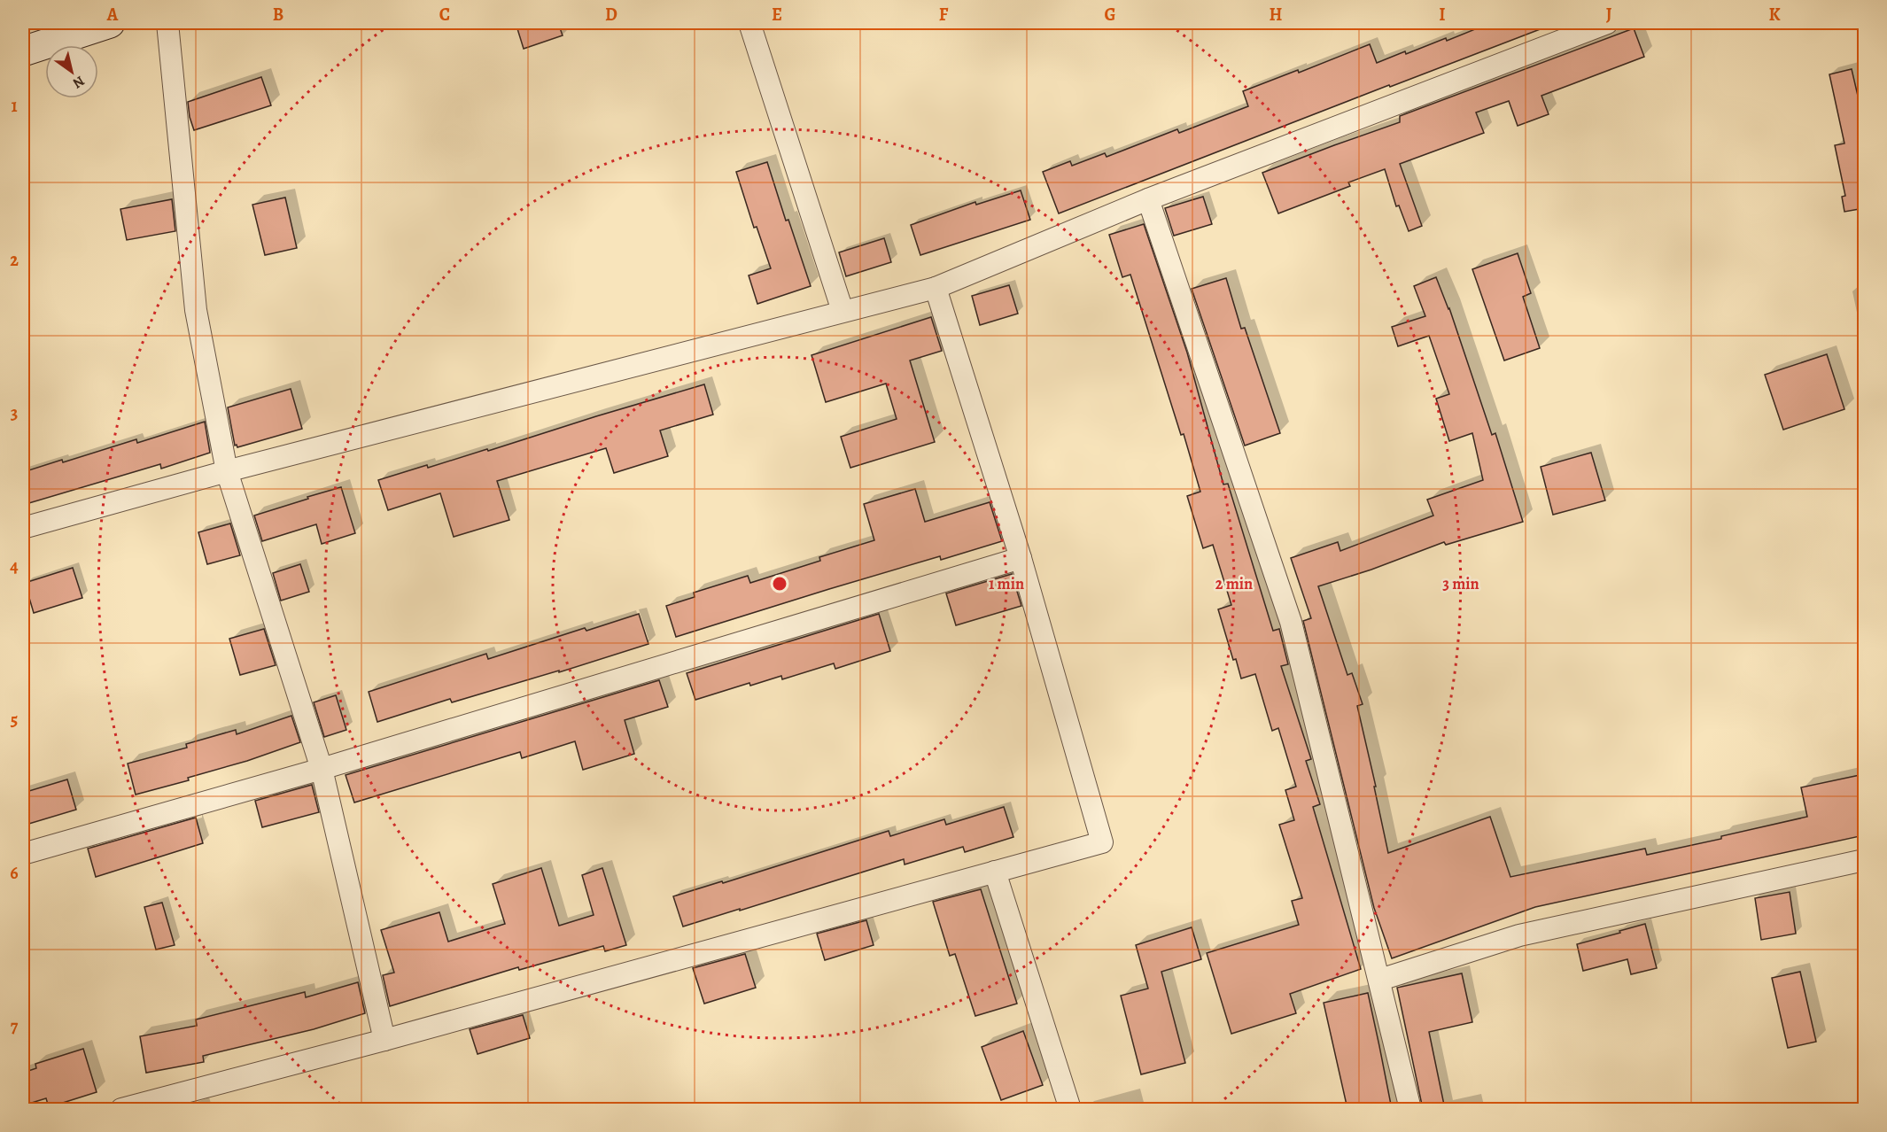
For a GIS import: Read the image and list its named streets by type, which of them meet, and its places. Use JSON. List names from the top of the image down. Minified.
{"north":"bottom right","grid":{"columns":["A","B","C","D","E","F","G","H","I","J","K"],"rows":["1","2","3","4","5","6","7"]},"rings":["1 min","2 min","3 min"]}
